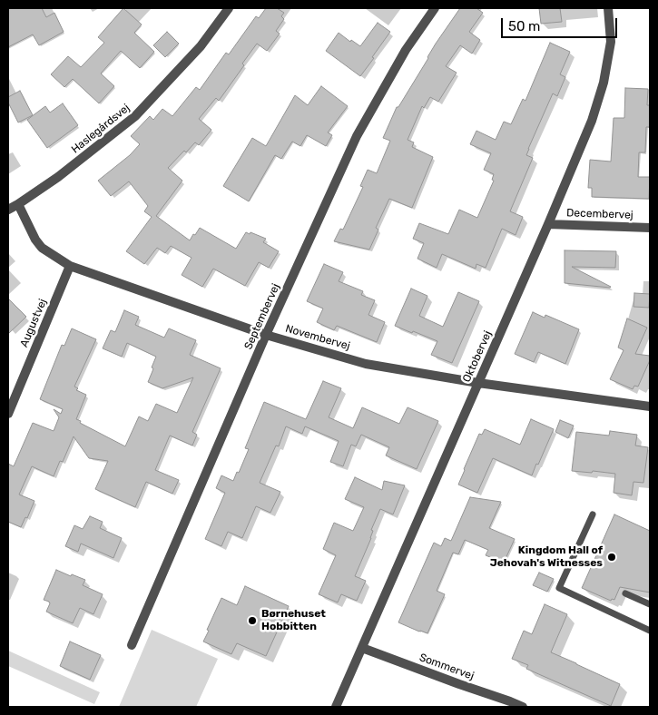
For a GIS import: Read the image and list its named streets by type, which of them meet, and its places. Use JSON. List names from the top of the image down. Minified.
{"streets":{"street":["Haslegårdsvej","Decembervej","Septembervej","Augustvej","Novembervej","Oktobervej","Sommervej"]},"crossings":[["Haslegårdsvej","Novembervej"],["Decembervej","Oktobervej"],["Septembervej","Novembervej"],["Augustvej","Novembervej"],["Novembervej","Oktobervej"],["Oktobervej","Sommervej"]],"places":["Kingdom Hall of Jehovah's Witnesses","Børnehuset Hobbitten"],"scale_bar":"50 m"}
